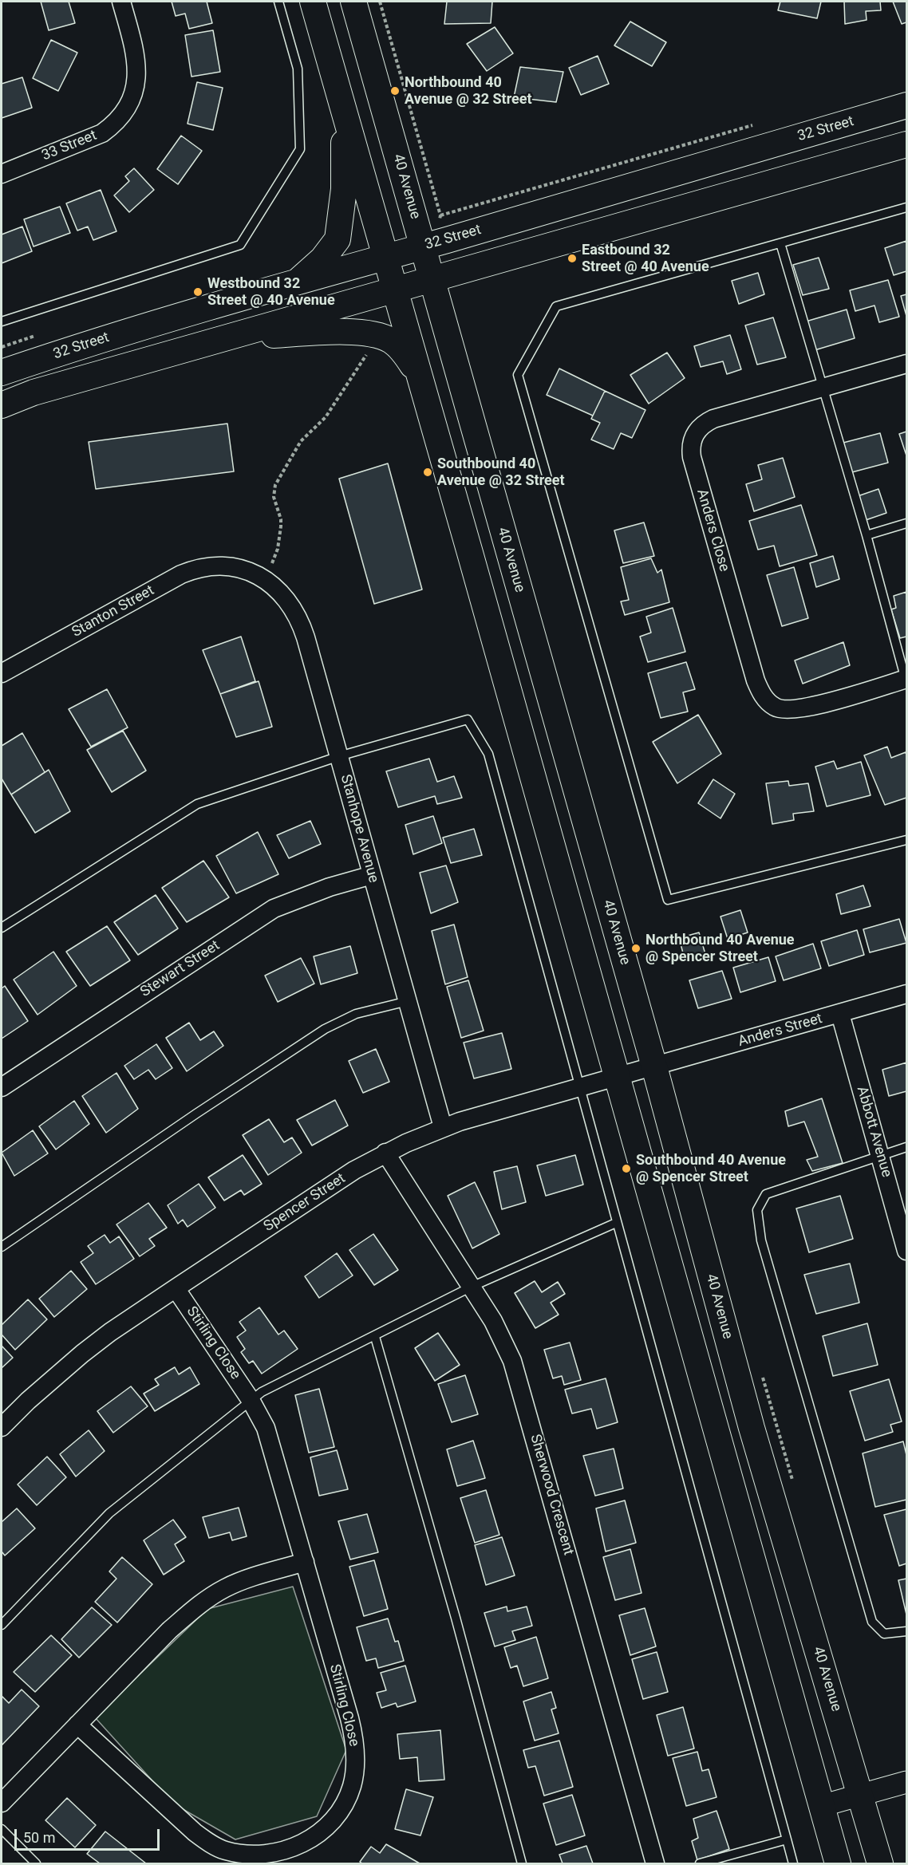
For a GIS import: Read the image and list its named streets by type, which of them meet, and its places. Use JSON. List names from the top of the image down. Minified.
{"streets":{"main road":["32 Street","40 Avenue"],"street":["33 Street","Anders Close","Stanton Street","Stanhope Avenue","Stewart Street","Anders Street","Abbott Avenue","Spencer Street","Stirling Close","Sherwood Crescent"]},"crossings":[["32 Street","40 Avenue"],["40 Avenue","Anders Street"],["40 Avenue","Spencer Street"],["Stanton Street","Stanhope Avenue"],["Stanhope Avenue","Stewart Street"],["Stanhope Avenue","Spencer Street"],["Anders Street","Abbott Avenue"],["Anders Street","Spencer Street"],["Spencer Street","Stirling Close"],["Spencer Street","Sherwood Crescent"]],"places":["Northbound 40 Avenue @ 32 Street","Eastbound 32 Street @ 40 Avenue","Westbound 32 Street @ 40 Avenue","Southbound 40 Avenue @ 32 Street","Northbound 40 Avenue @ Spencer Street","Southbound 40 Avenue @ Spencer Street"],"scale_bar":"50 m"}
